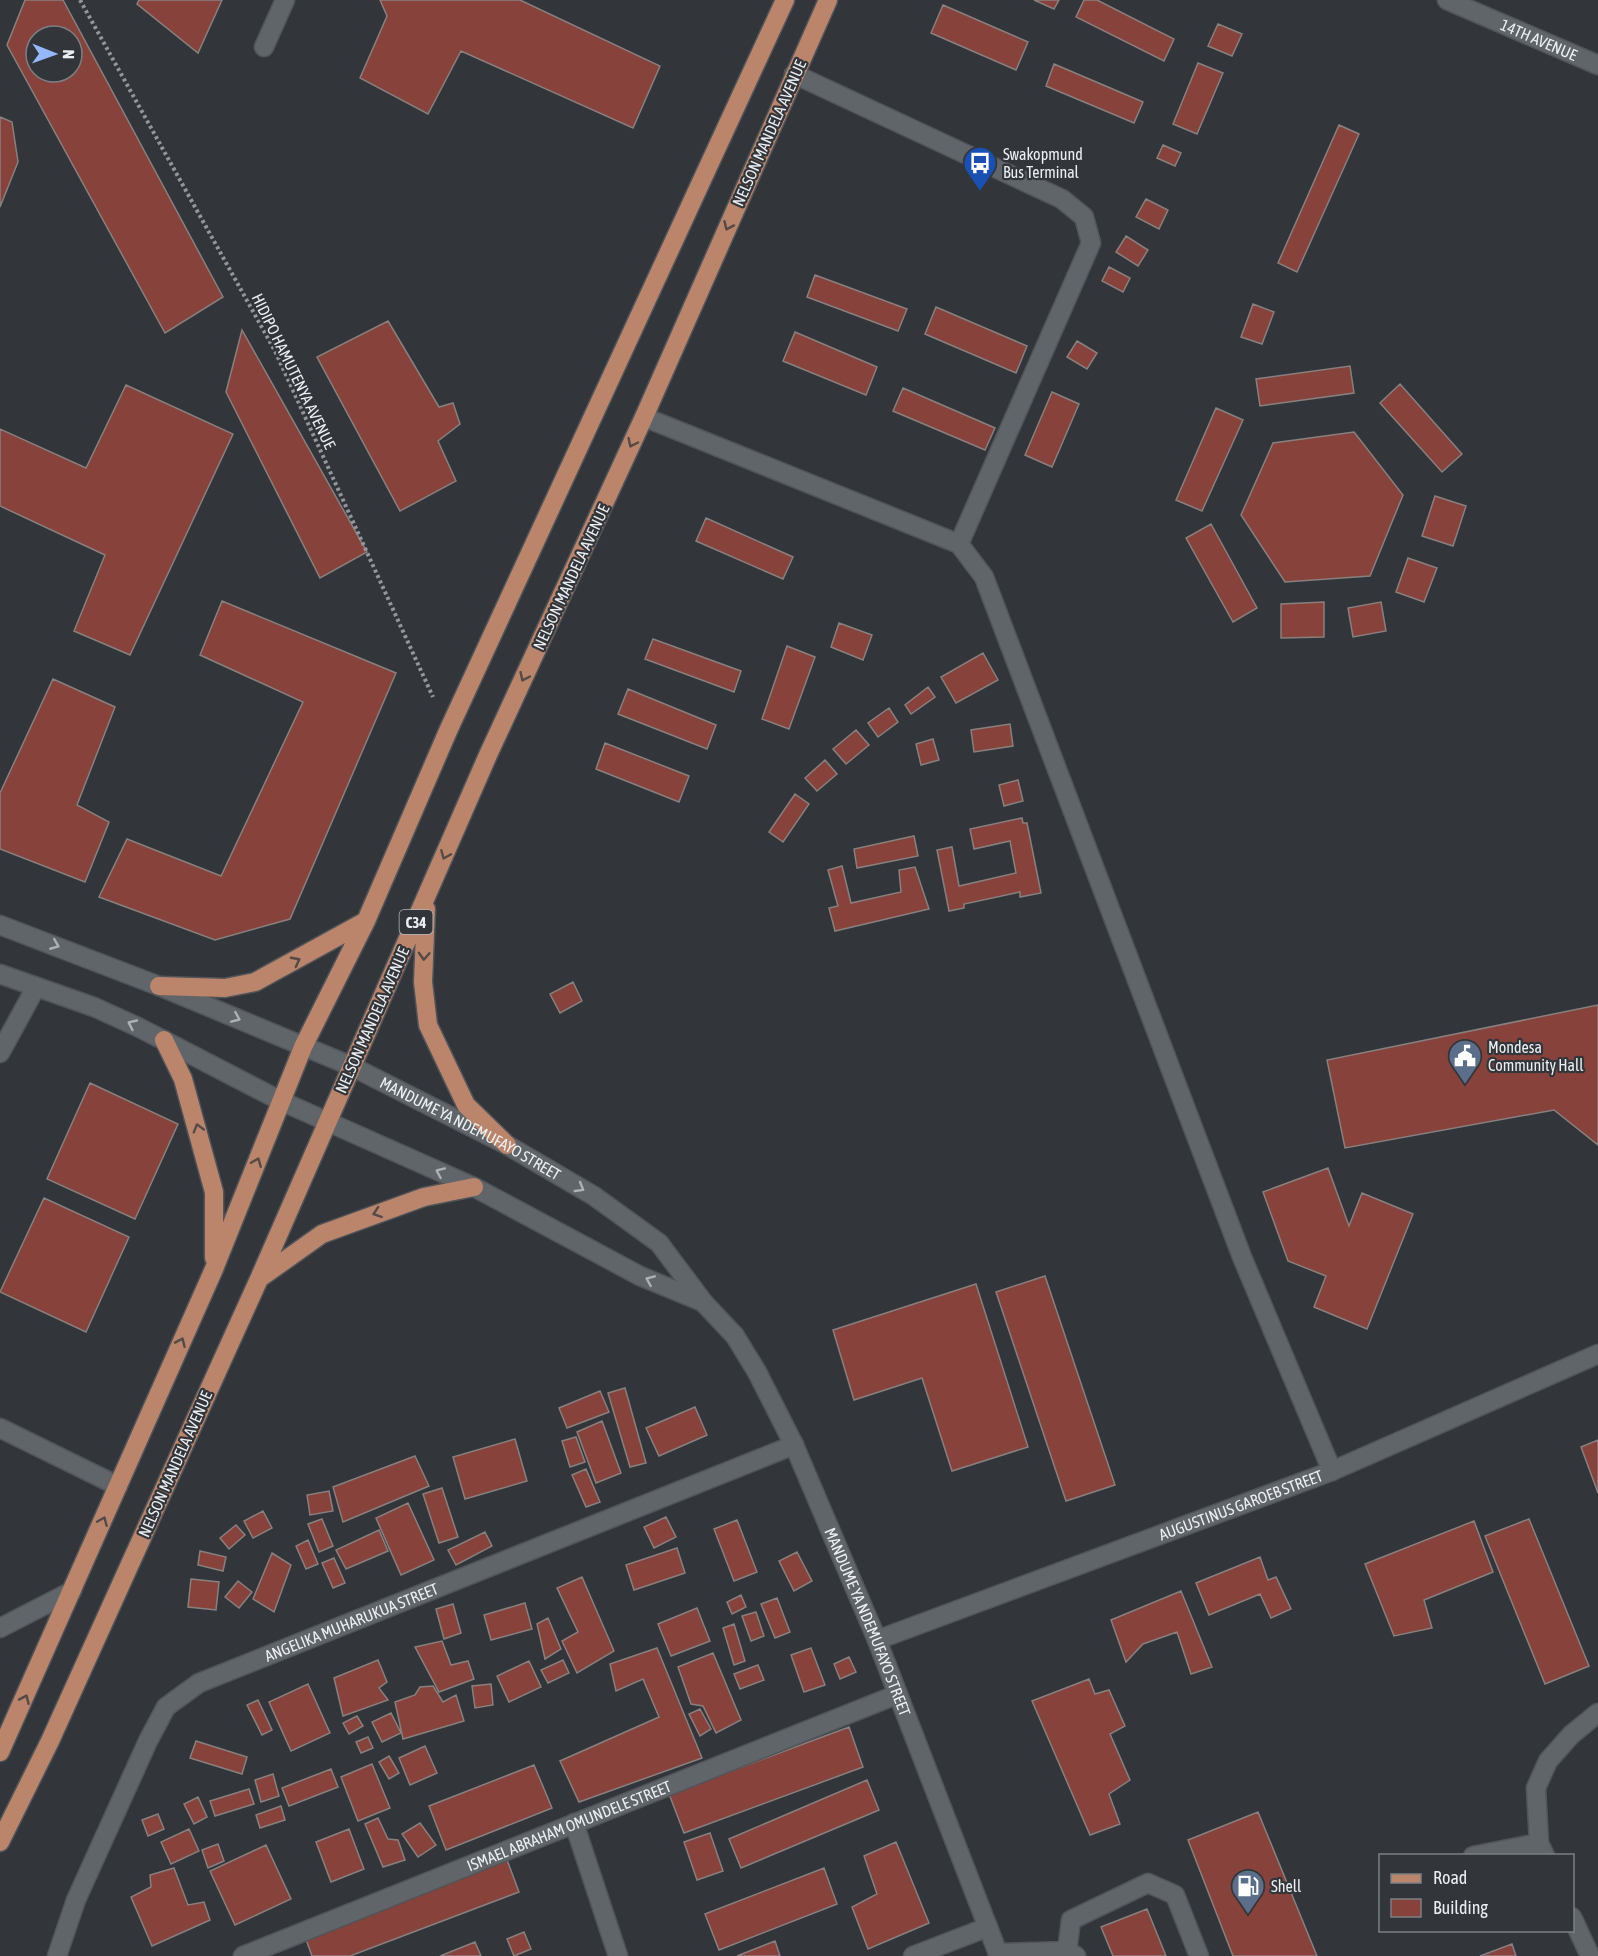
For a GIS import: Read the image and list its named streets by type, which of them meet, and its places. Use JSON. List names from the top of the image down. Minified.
{"streets":{"main road":["NELSON MANDELA AVENUE","C34"],"street":["14TH AVENUE","MANDUME YA NDEMUFAYO STREET","AUGUSTINUS GAROEB STREET","ANGELIKA MUHARUKUA STREET","ISMAEL ABRAHAM OMUNDELE STREET"],"path":["HIDIPO HAMUTENYA AVENUE"]},"crossings":[["NELSON MANDELA AVENUE","MANDUME YA NDEMUFAYO STREET"],["MANDUME YA NDEMUFAYO STREET","AUGUSTINUS GAROEB STREET"],["MANDUME YA NDEMUFAYO STREET","ANGELIKA MUHARUKUA STREET"],["MANDUME YA NDEMUFAYO STREET","ISMAEL ABRAHAM OMUNDELE STREET"]],"places":{"bus stop":["Swakopmund Bus Terminal"],"public building":["Mondesa Community Hall"],"fuel station":["Shell"]},"legend":["Road","Building"],"north":"right"}
